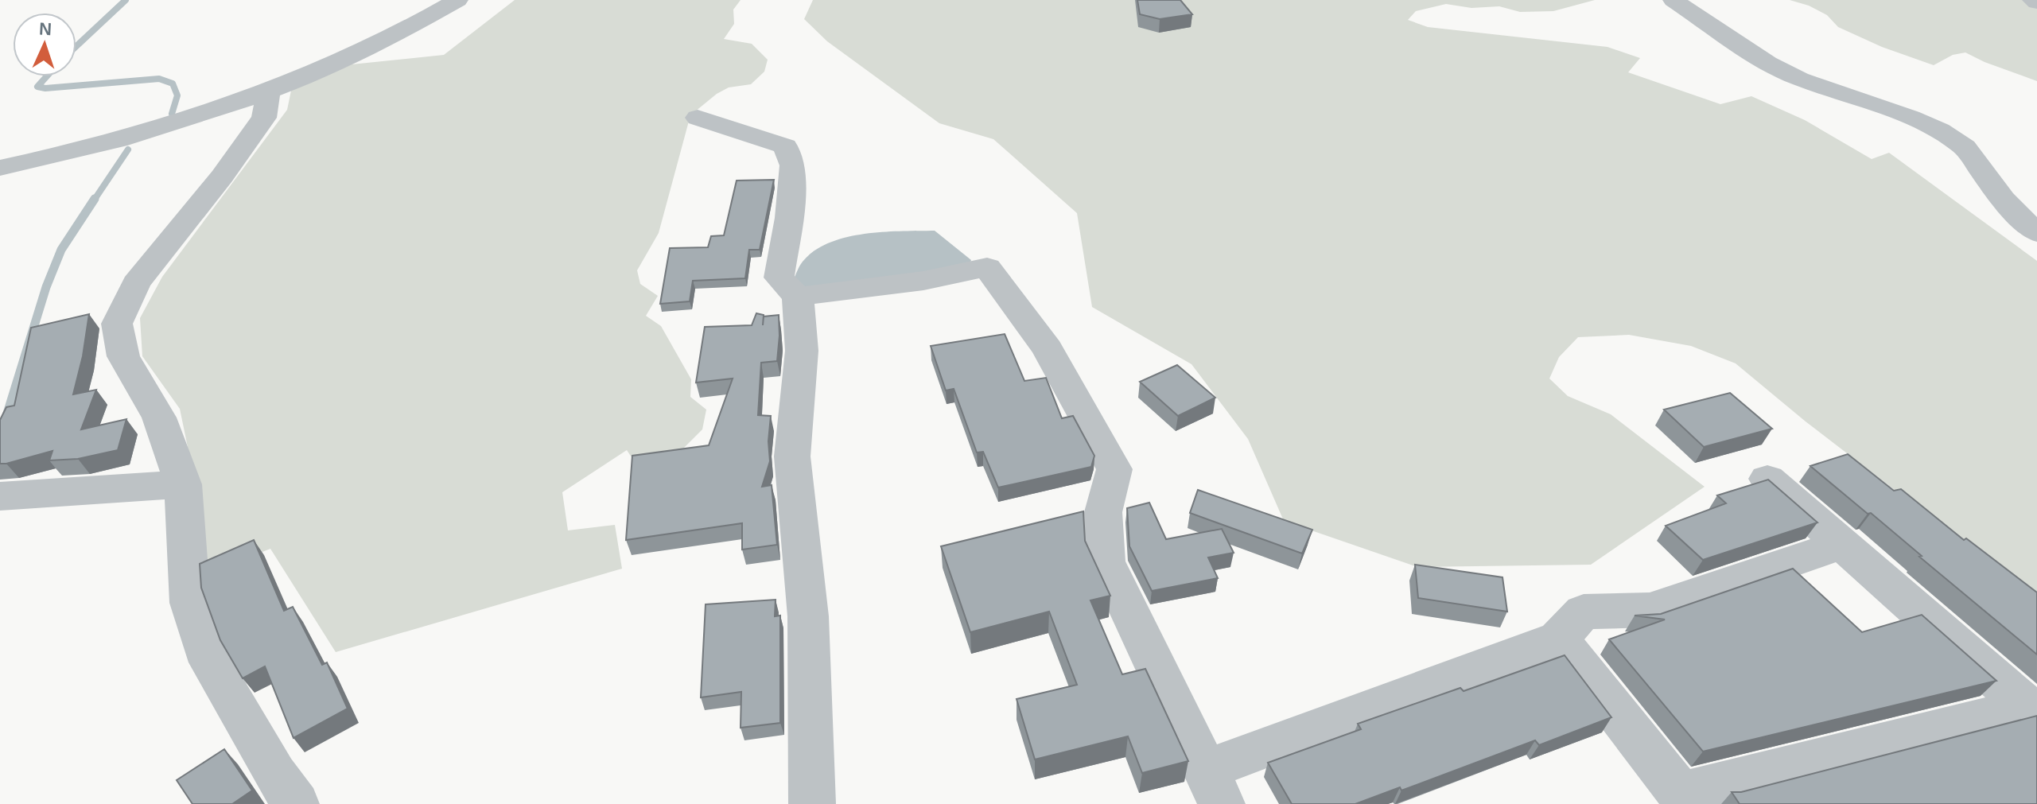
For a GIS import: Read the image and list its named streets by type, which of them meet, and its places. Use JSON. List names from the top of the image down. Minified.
{"north":"top"}
